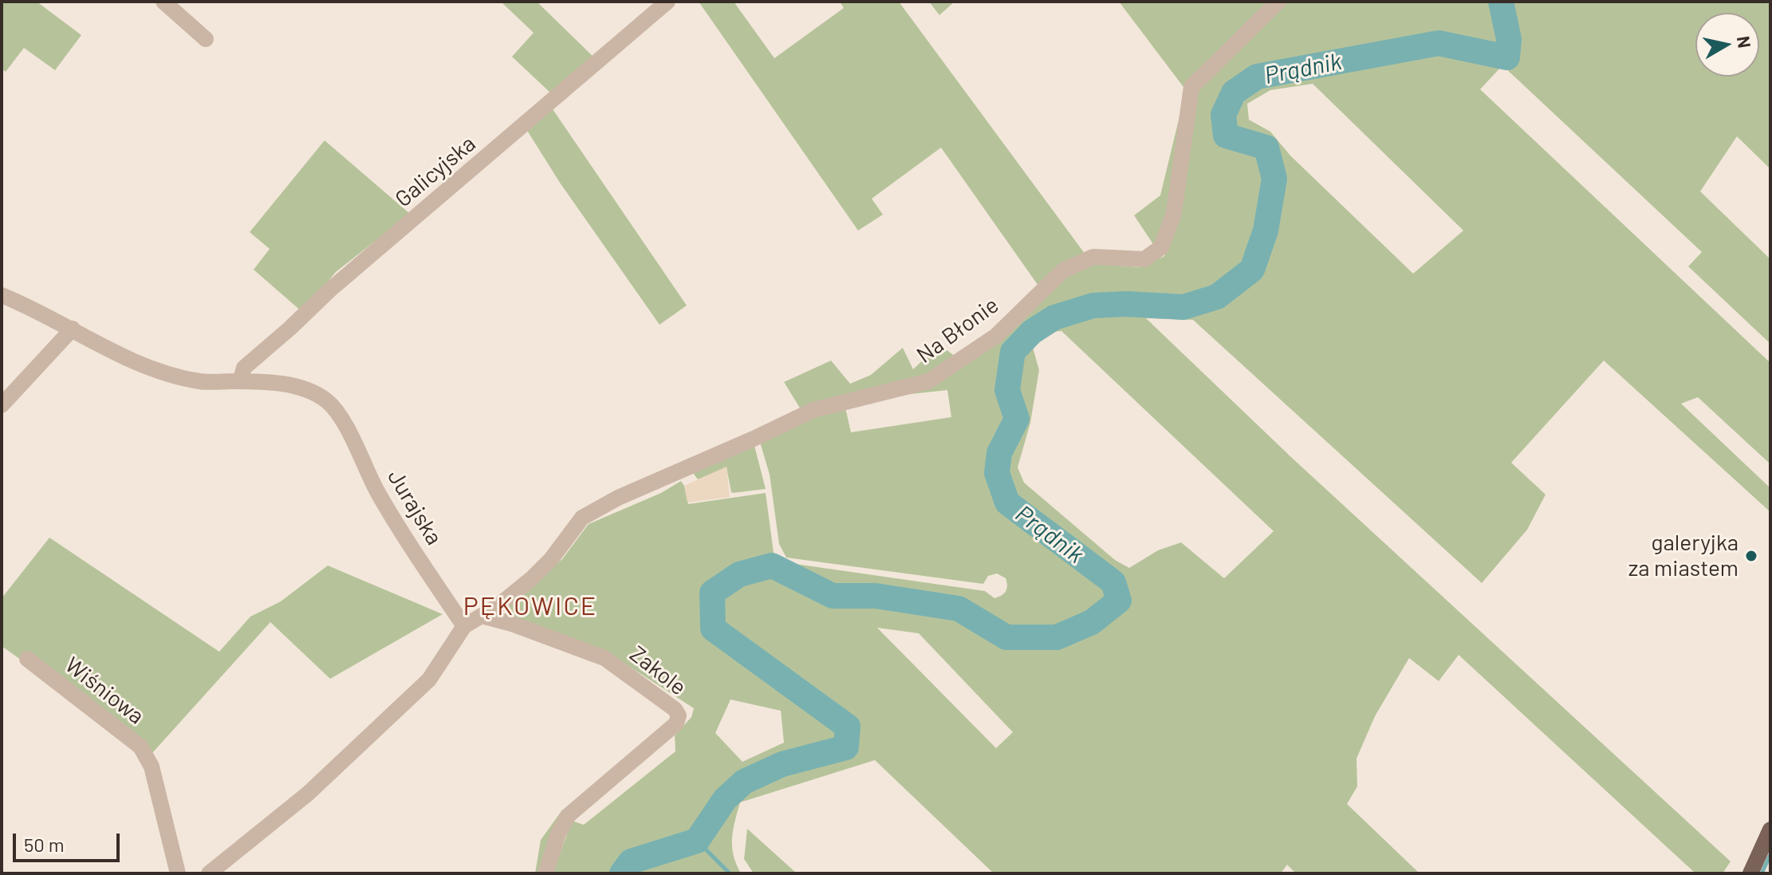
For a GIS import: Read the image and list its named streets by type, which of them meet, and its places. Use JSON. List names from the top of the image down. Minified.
{"streets":{"street":["Galicyjska","Na Błonie","Jurajska","Zakole","Wiśniowa"]},"crossings":[["Galicyjska","Jurajska"],["Na Błonie","Jurajska"],["Na Błonie","Zakole"]],"districts":["PĘKOWICE"],"water":["Prądnik"],"places":["galeryjka za miastem"],"scale_bar":"50 m","north":"right"}
